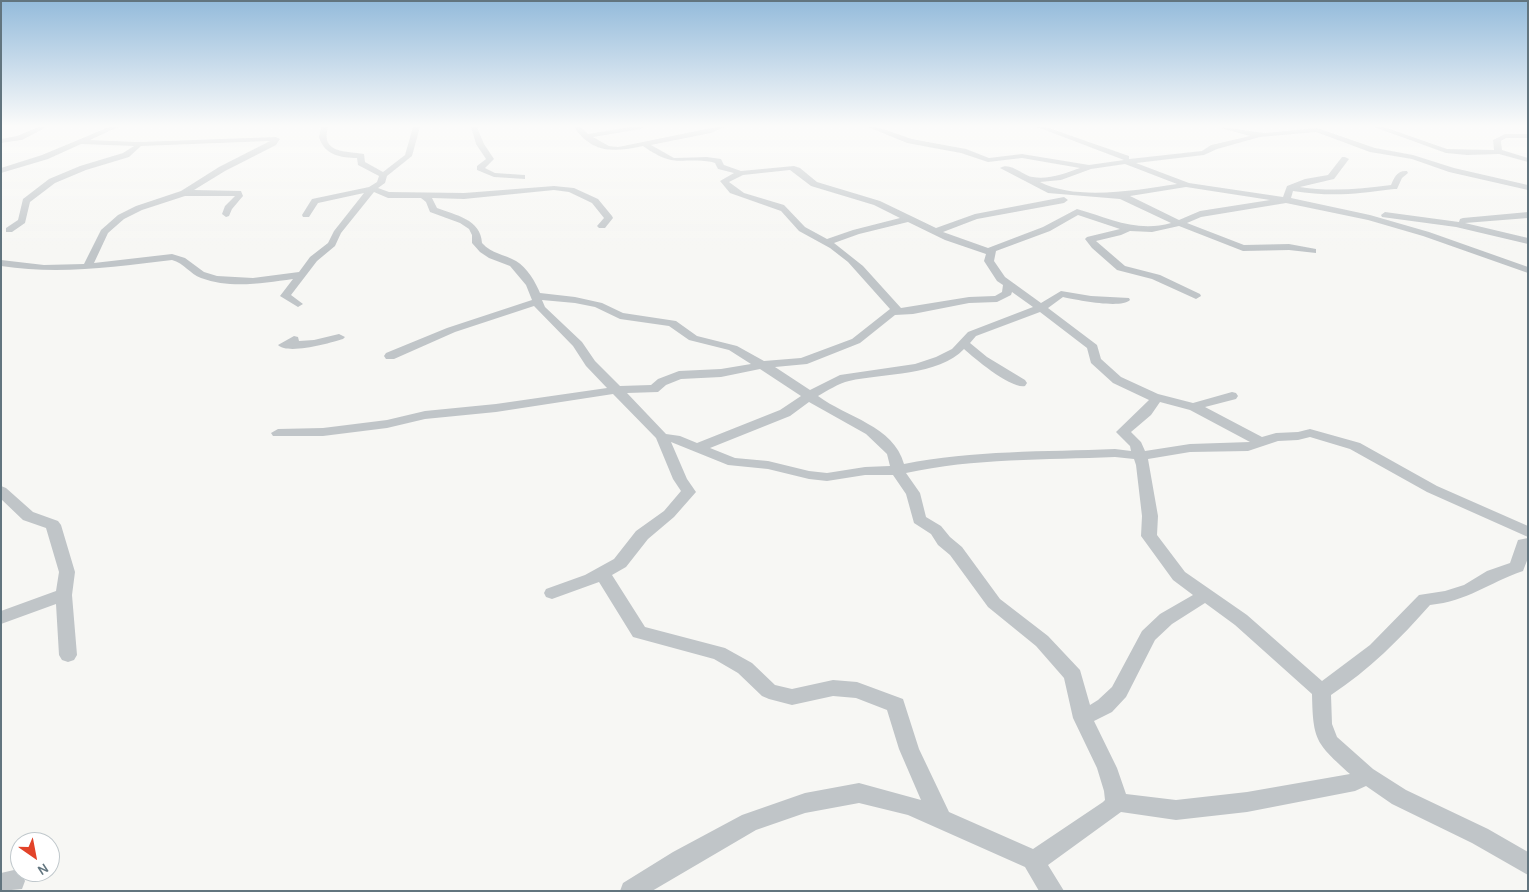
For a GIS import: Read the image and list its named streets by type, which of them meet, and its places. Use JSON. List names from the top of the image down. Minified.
{"north":"bottom right"}
